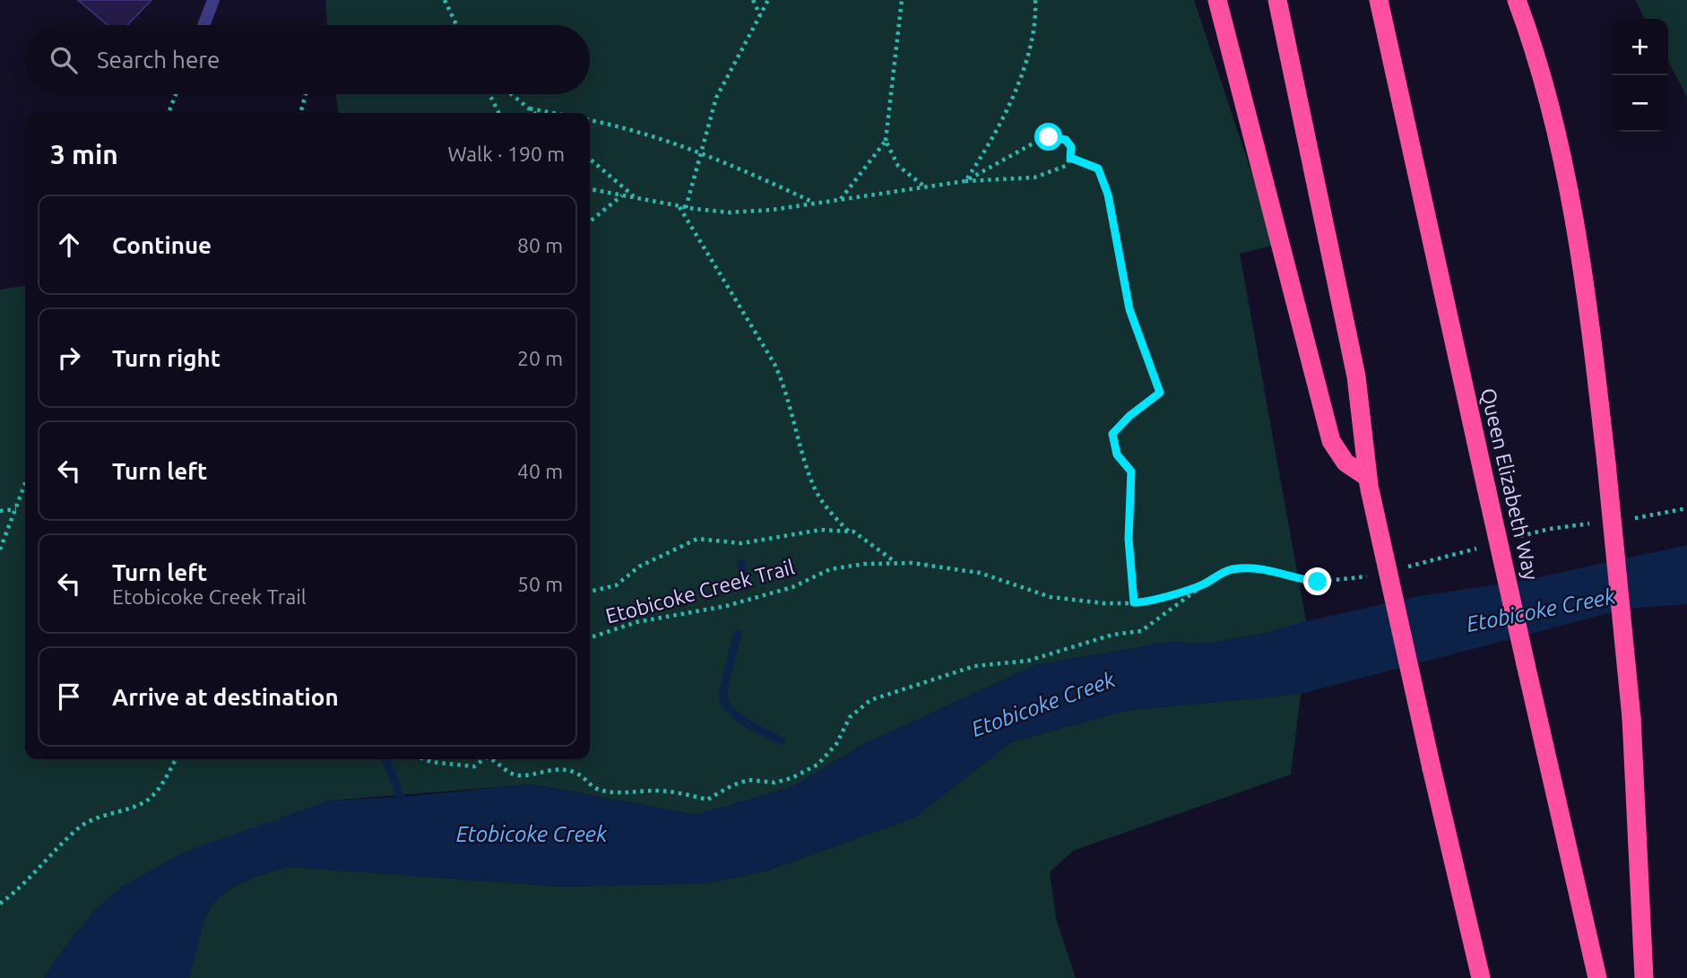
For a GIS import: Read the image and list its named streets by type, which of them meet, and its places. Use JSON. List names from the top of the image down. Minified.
{"streets":{"highway":["Queen Elizabeth Way"],"path":["Etobicoke Creek Trail"]},"water":["Etobicoke Creek"],"page":{"map_buttons":["+","−"],"search":"Search here","heading":["3 min","Walk · 190 m"],"list":[["Continue","80 m"],["Turn right","20 m"],["Turn left","40 m"],["Turn left","Etobicoke Creek Trail","50 m"],"Arrive at destination"]}}
